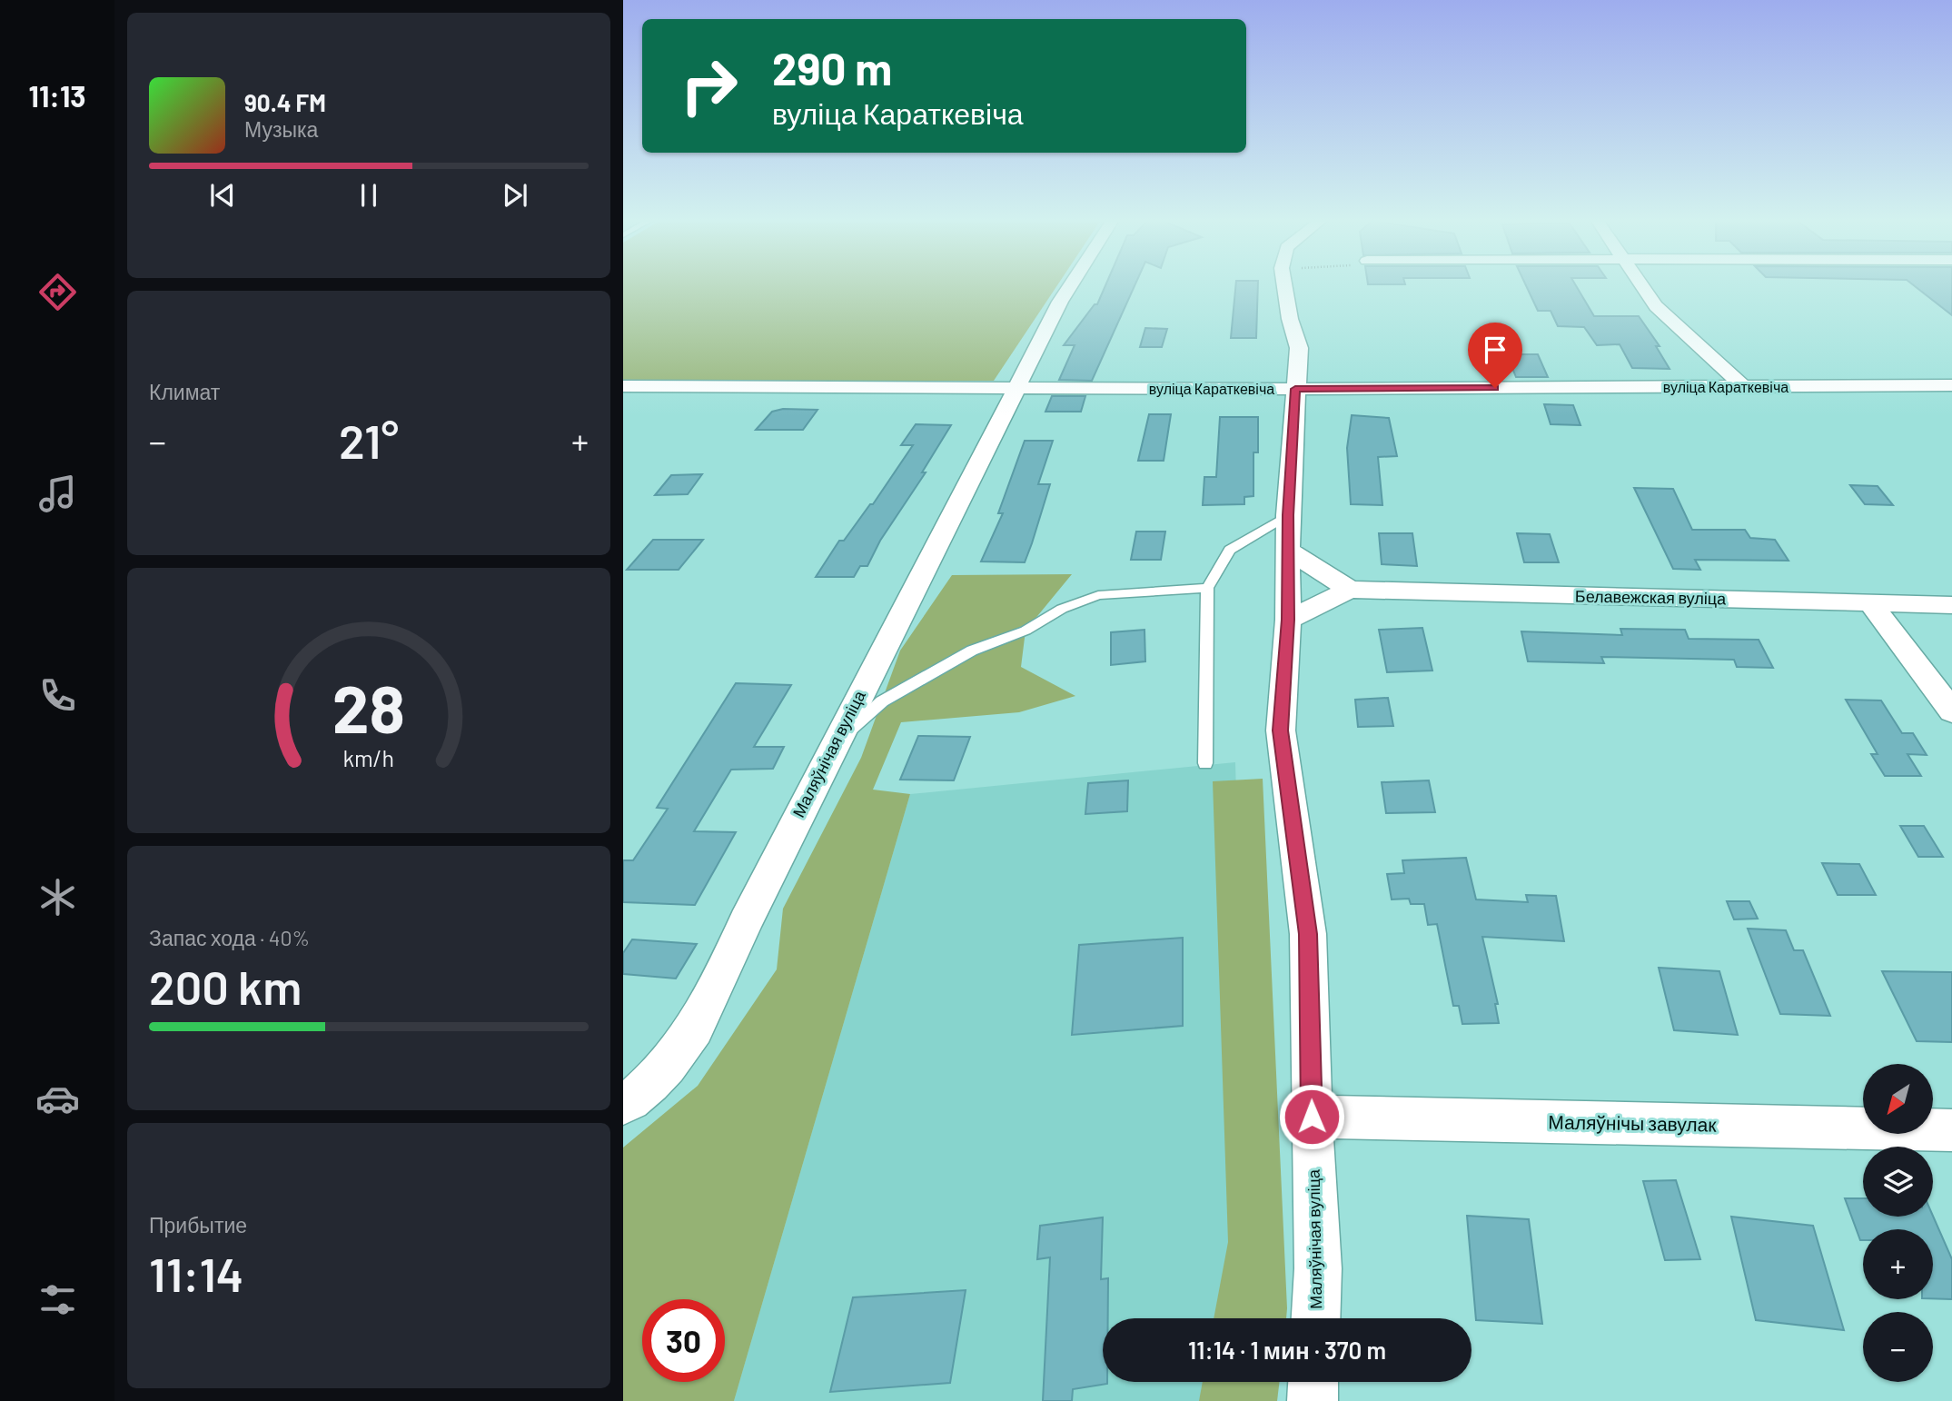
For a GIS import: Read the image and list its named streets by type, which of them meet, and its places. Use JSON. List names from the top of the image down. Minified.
{"streets":{"street":["вуліца Караткевіча","Белавежская вуліца","Маляўнічая вуліца","Маляўнічы завулак"]},"crossings":[["вуліца Караткевіча","Маляўнічая вуліца"],["Белавежская вуліца","Маляўнічая вуліца"],["Маляўнічая вуліца","Маляўнічы завулак"]],"north":"bottom left","page":{"tabs":"11:13","turn":["290 m","вуліца Караткевіча"],"song":["90.4 FM","Музыка"],"tile":["Климат",["Запас хода · 40%","200 km"],["Прибытие","11:14"]],"heat":["−","21°","+"],"map_buttons":["+","−"],"limit":"30","trip":"11:14 · 1 мин · 370 m","gauge":["28","km/h"]}}
